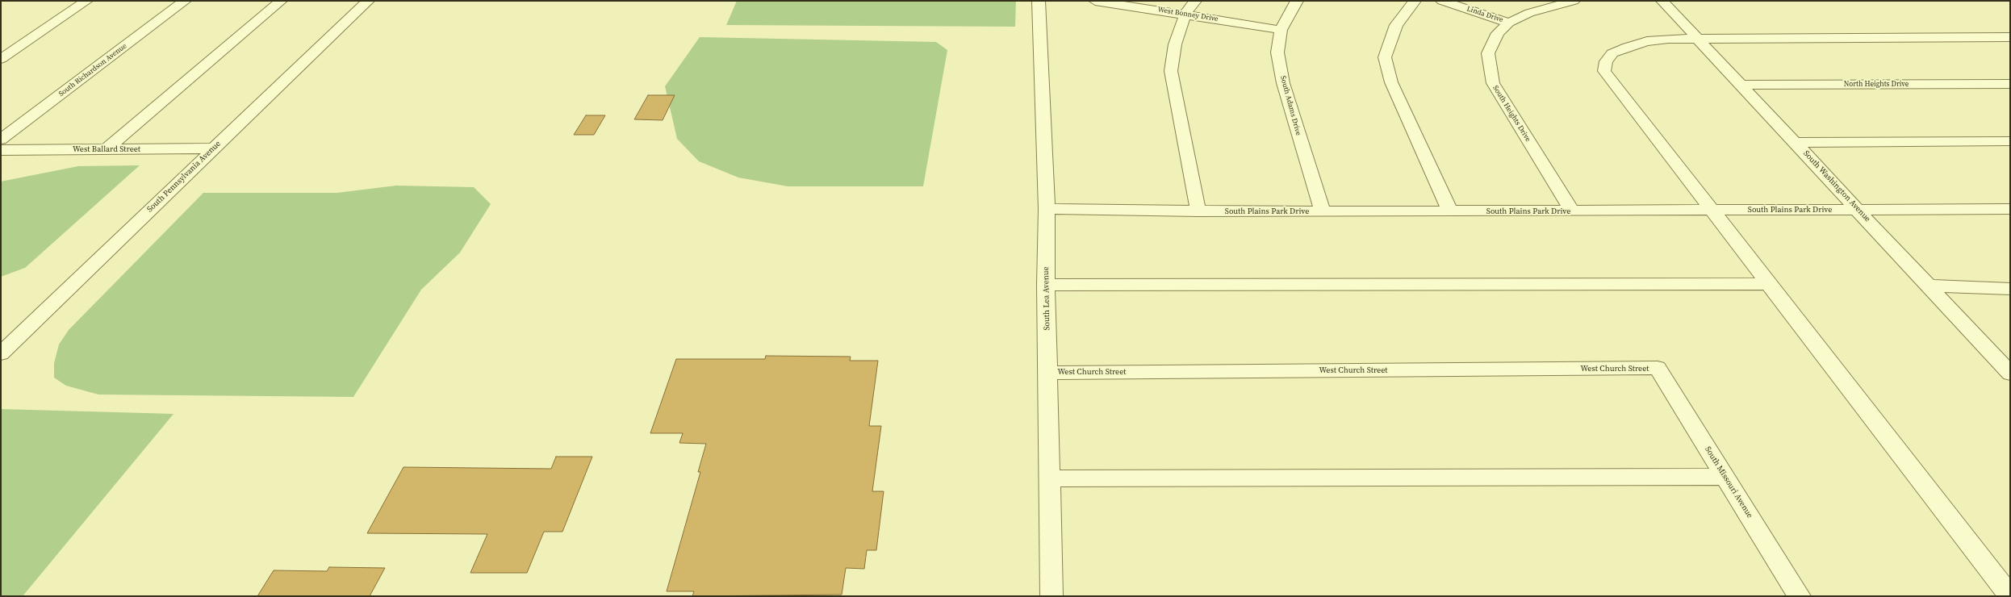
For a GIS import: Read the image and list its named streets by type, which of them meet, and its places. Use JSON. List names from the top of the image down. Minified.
{"streets":{"street":["West Bonney Drive","Linda Drive","South Richardson Avenue","North Heights Drive","South Adams Drive","South Heights Drive","West Ballard Street","South Pennsylvania Avenue","South Washington Avenue","South Plains Park Drive","South Lea Avenue","West Church Street","South Missouri Avenue"]},"crossings":[["West Bonney Drive","South Adams Drive"],["Linda Drive","South Heights Drive"],["North Heights Drive","South Washington Avenue"],["South Adams Drive","South Plains Park Drive"],["South Heights Drive","South Plains Park Drive"],["West Ballard Street","South Pennsylvania Avenue"],["South Washington Avenue","South Plains Park Drive"],["South Plains Park Drive","South Lea Avenue"],["South Lea Avenue","West Church Street"],["West Church Street","South Missouri Avenue"]]}
